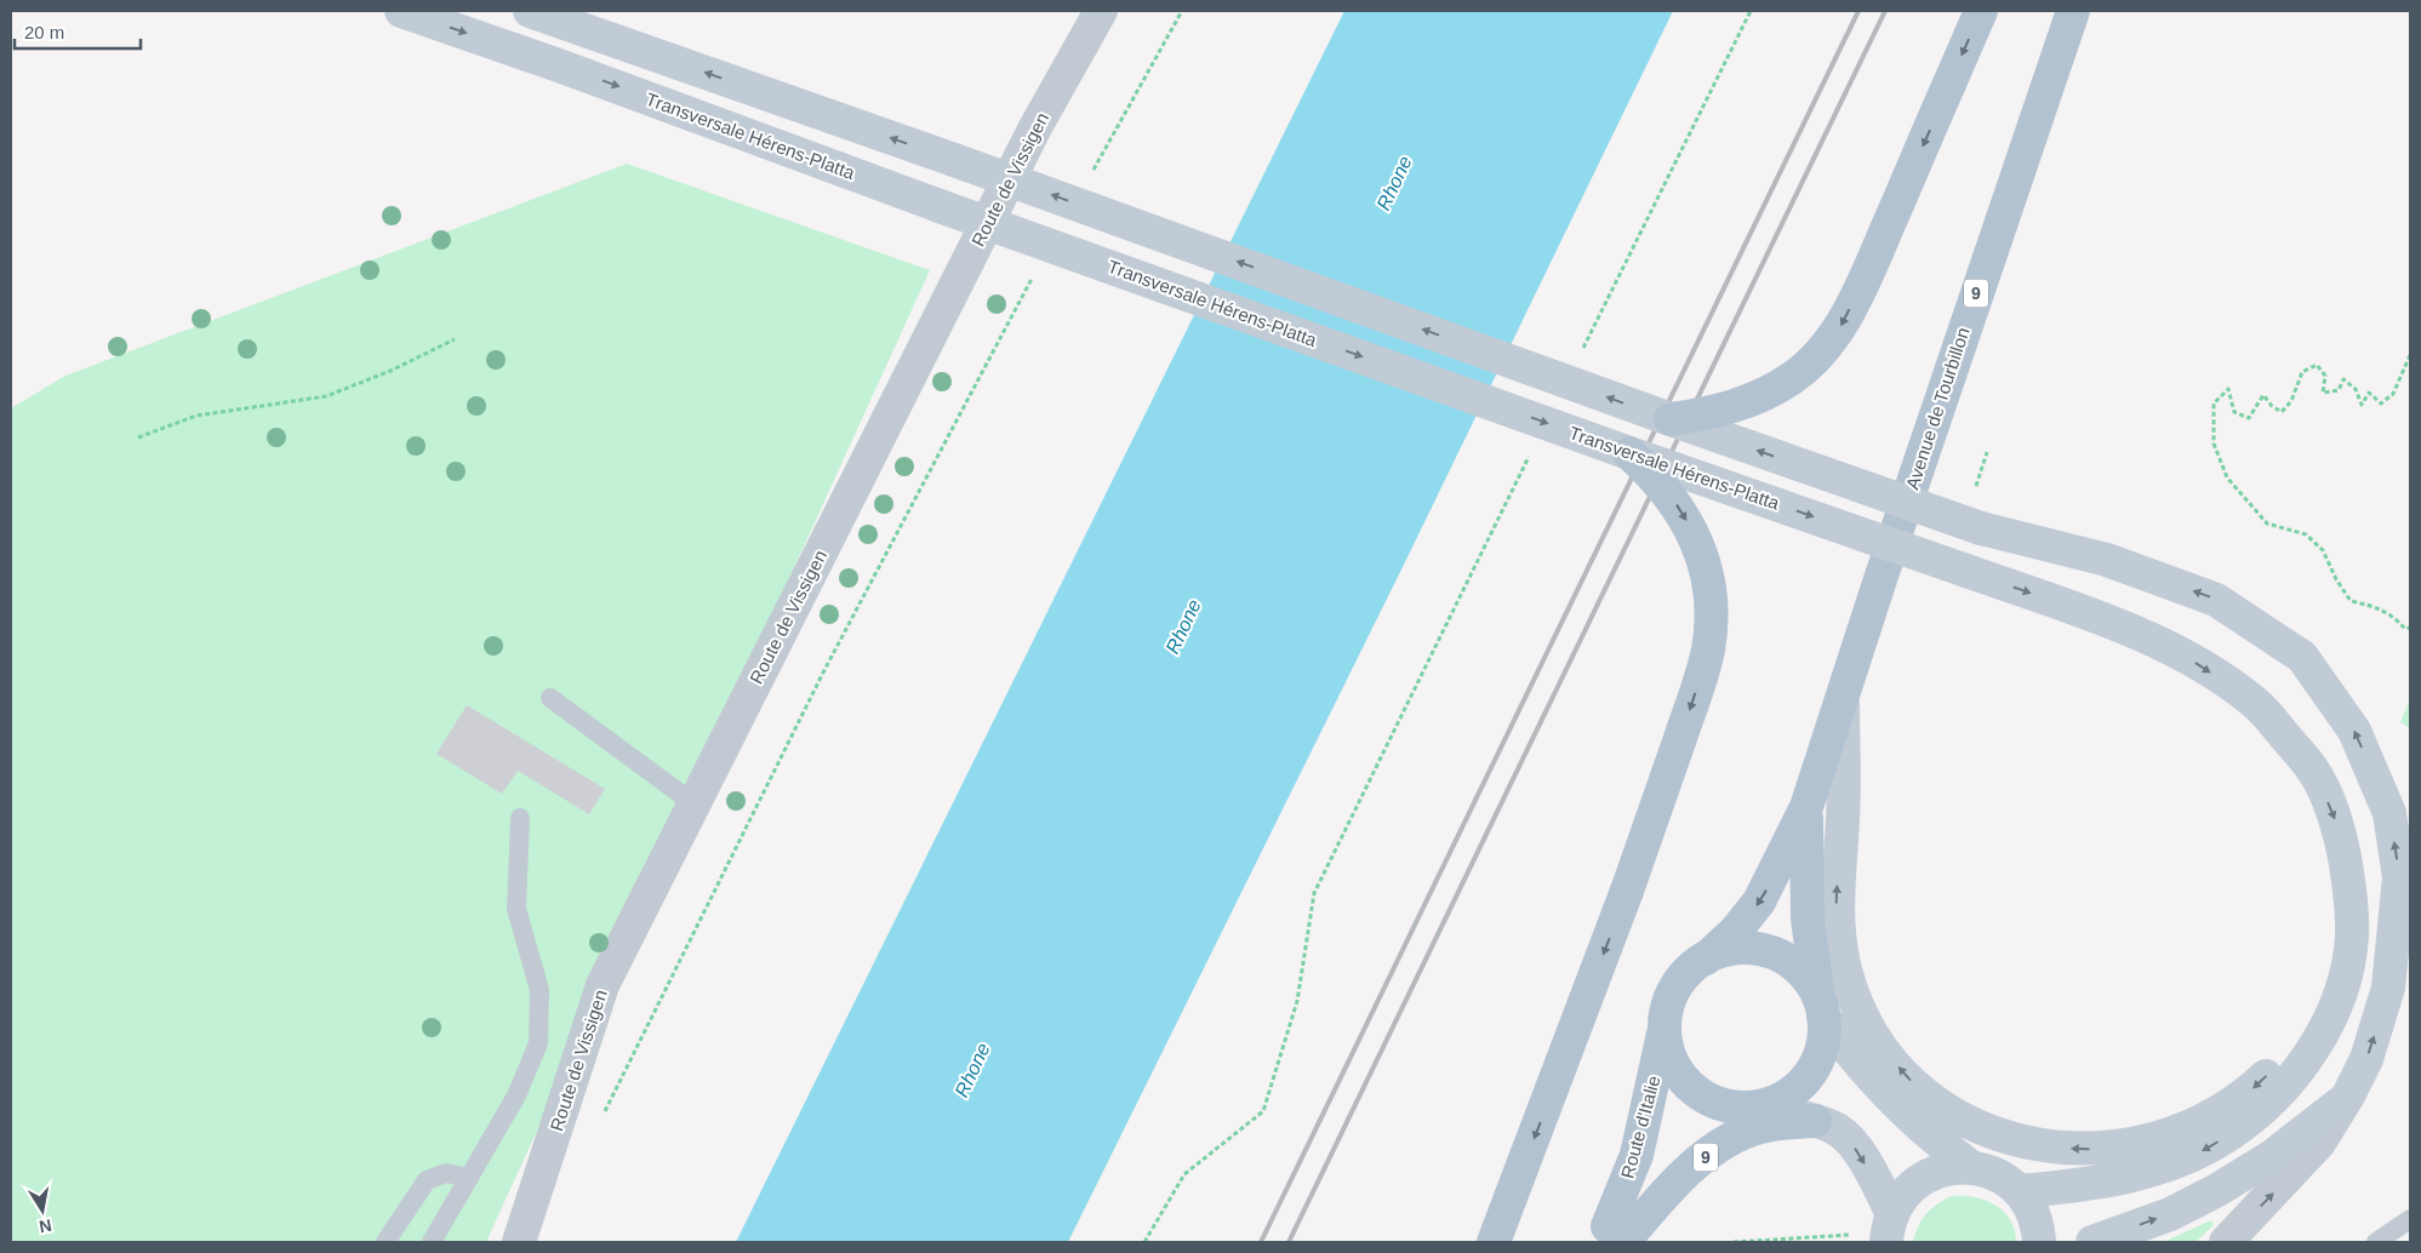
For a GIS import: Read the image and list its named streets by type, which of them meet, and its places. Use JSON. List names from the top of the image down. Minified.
{"streets":{"main road":["Transversale Hérens-Platta","9","Avenue de Tourbillon","Route d'Italie"],"street":["Route de Vissigen"]},"crossings":[["9","Route d'Italie"],["Avenue de Tourbillon","Route d'Italie"]],"water":["Rhone"],"scale_bar":"20 m","north":"bottom"}
